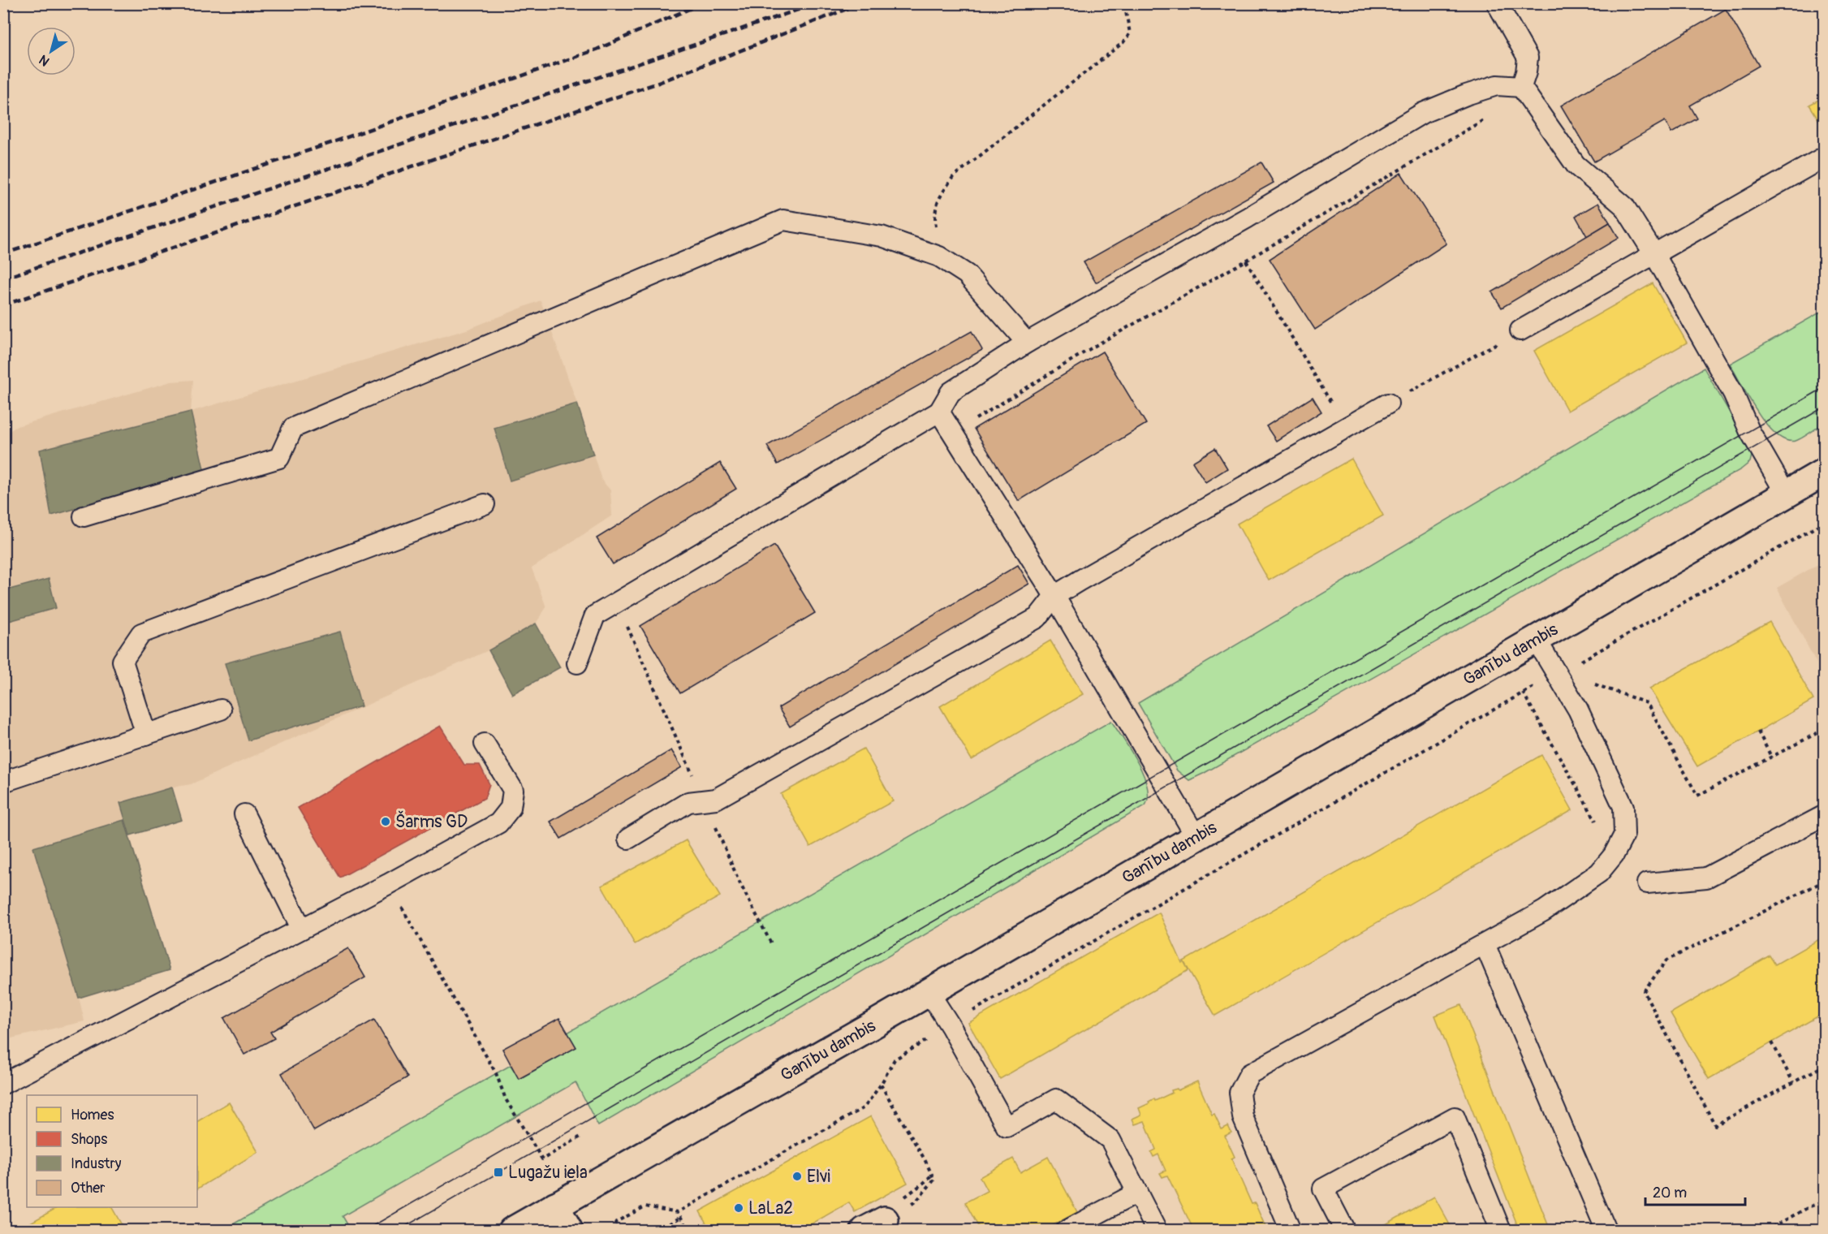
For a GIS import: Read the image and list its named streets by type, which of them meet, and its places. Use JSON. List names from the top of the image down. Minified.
{"streets":{"main road":["Ganību dambis"]},"places":{"other":["Šarms GD","Elvi","LaLa2"],"transit":["Lugažu iela"]},"legend":["Homes","Shops","Industry","Other"],"scale_bar":"20 m","north":"bottom left"}
